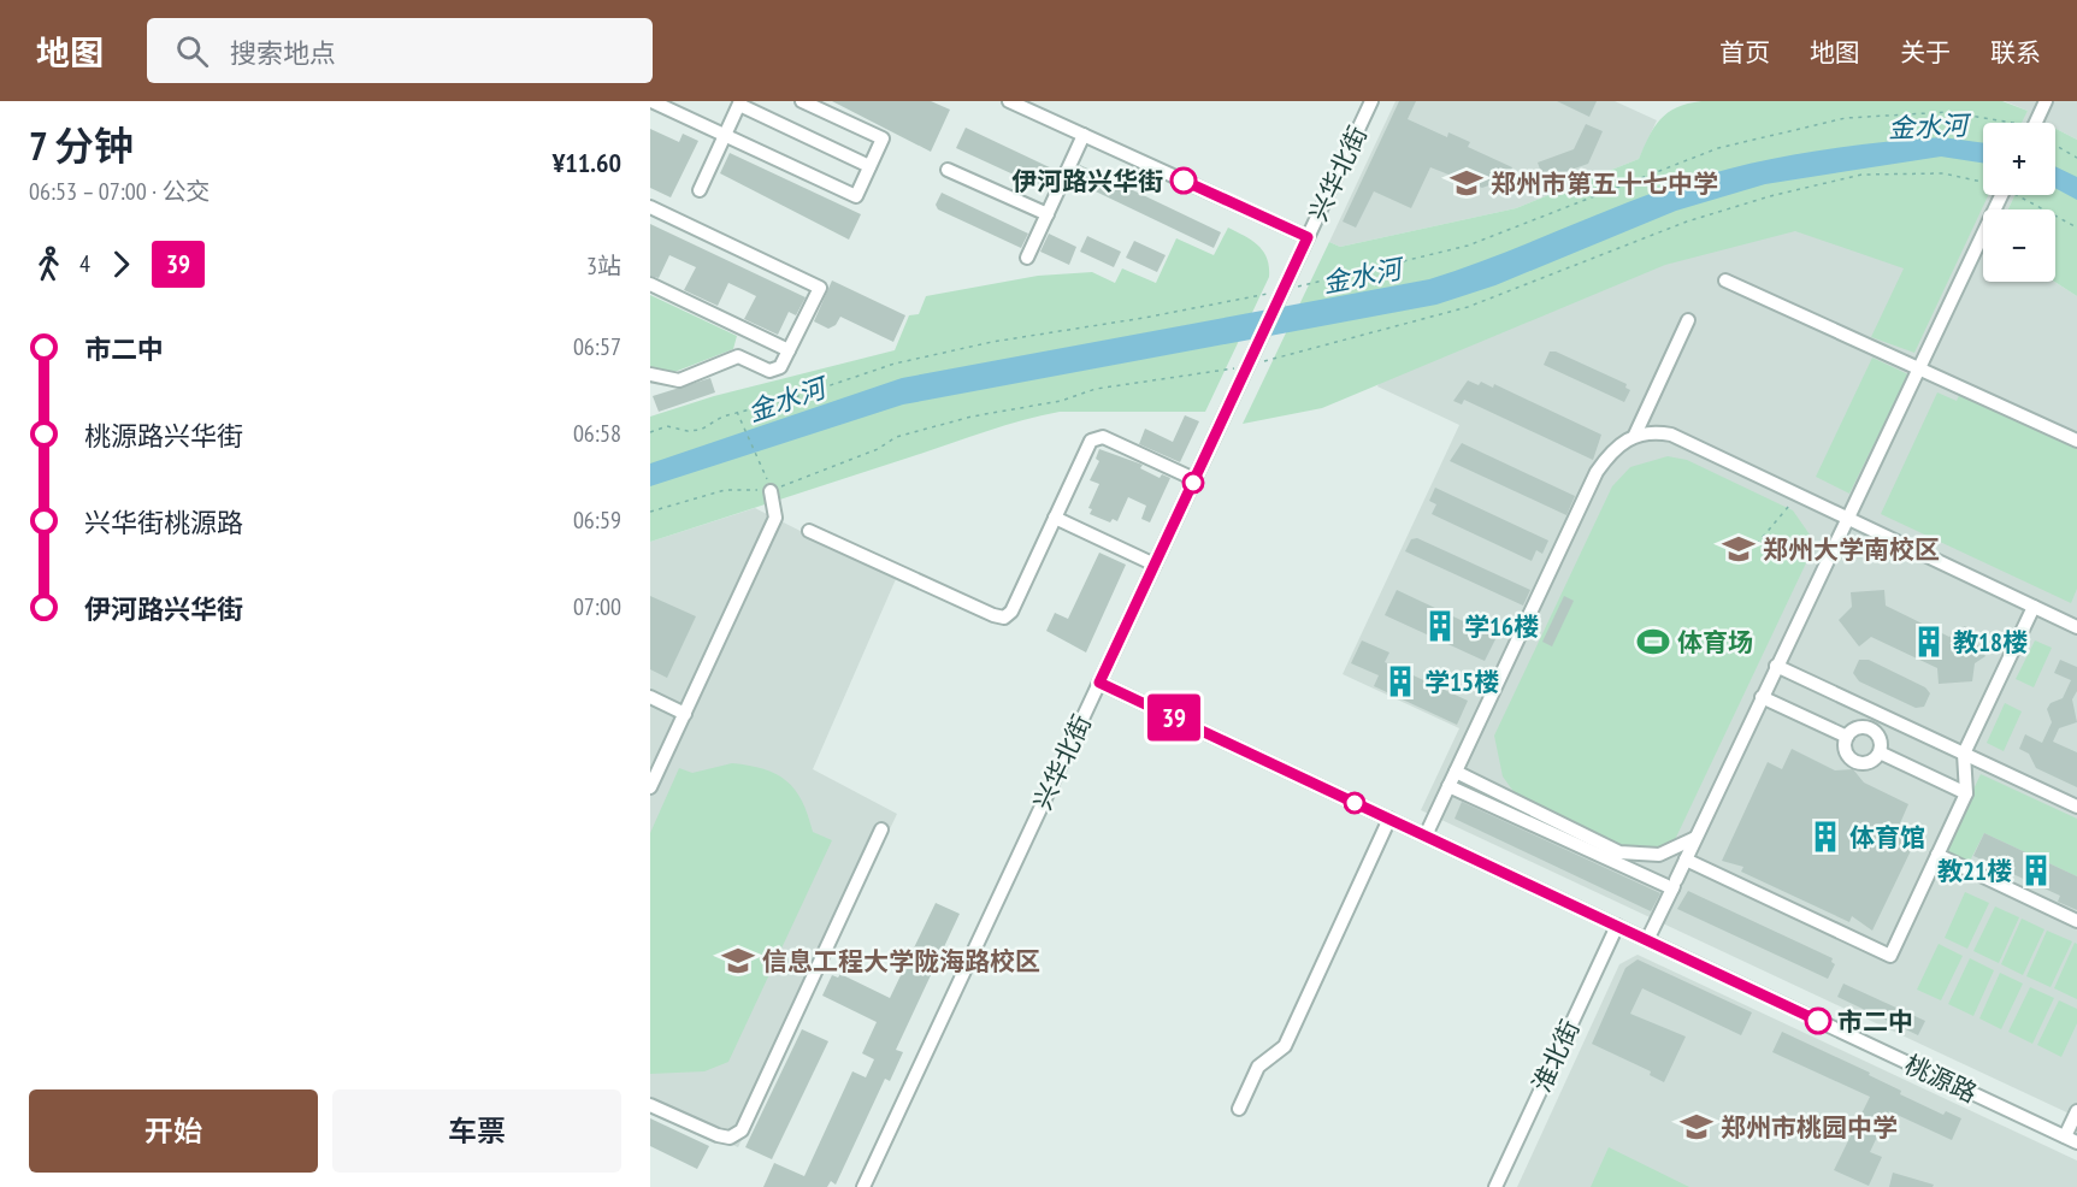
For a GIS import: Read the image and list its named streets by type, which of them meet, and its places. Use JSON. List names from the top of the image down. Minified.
{"streets":{"street":["兴华北街","淮北街","桃源路"]},"crossings":[["兴华北街","桃源路"],["淮北街","桃源路"]],"water":["金水河"],"places":{"other":["伊河路兴华街","市二中"],"school or university":["郑州市第五十七中学","郑州大学南校区","信息工程大学陇海路校区","郑州市桃园中学"],"building":["学16楼","教18楼","学15楼","体育馆","教21楼"],"sports":["体育场"]},"lines":["bus line 39"],"page":{"header":"地图","search":"搜索地点","nav":["首页","地图","关于","联系"],"heading":["7 分钟","06:53 – 07:00 · 公交","¥11.60"],"on_map":"39","map_buttons":["+","−"],"legs":["4","39","3站"],"list":[{"name":"市二中","value":"06:57"},{"name":"桃源路兴华街","value":"06:58"},{"name":"兴华街桃源路","value":"06:59"},{"name":"伊河路兴华街","value":"07:00"}],"buttons":["开始","车票"]}}
